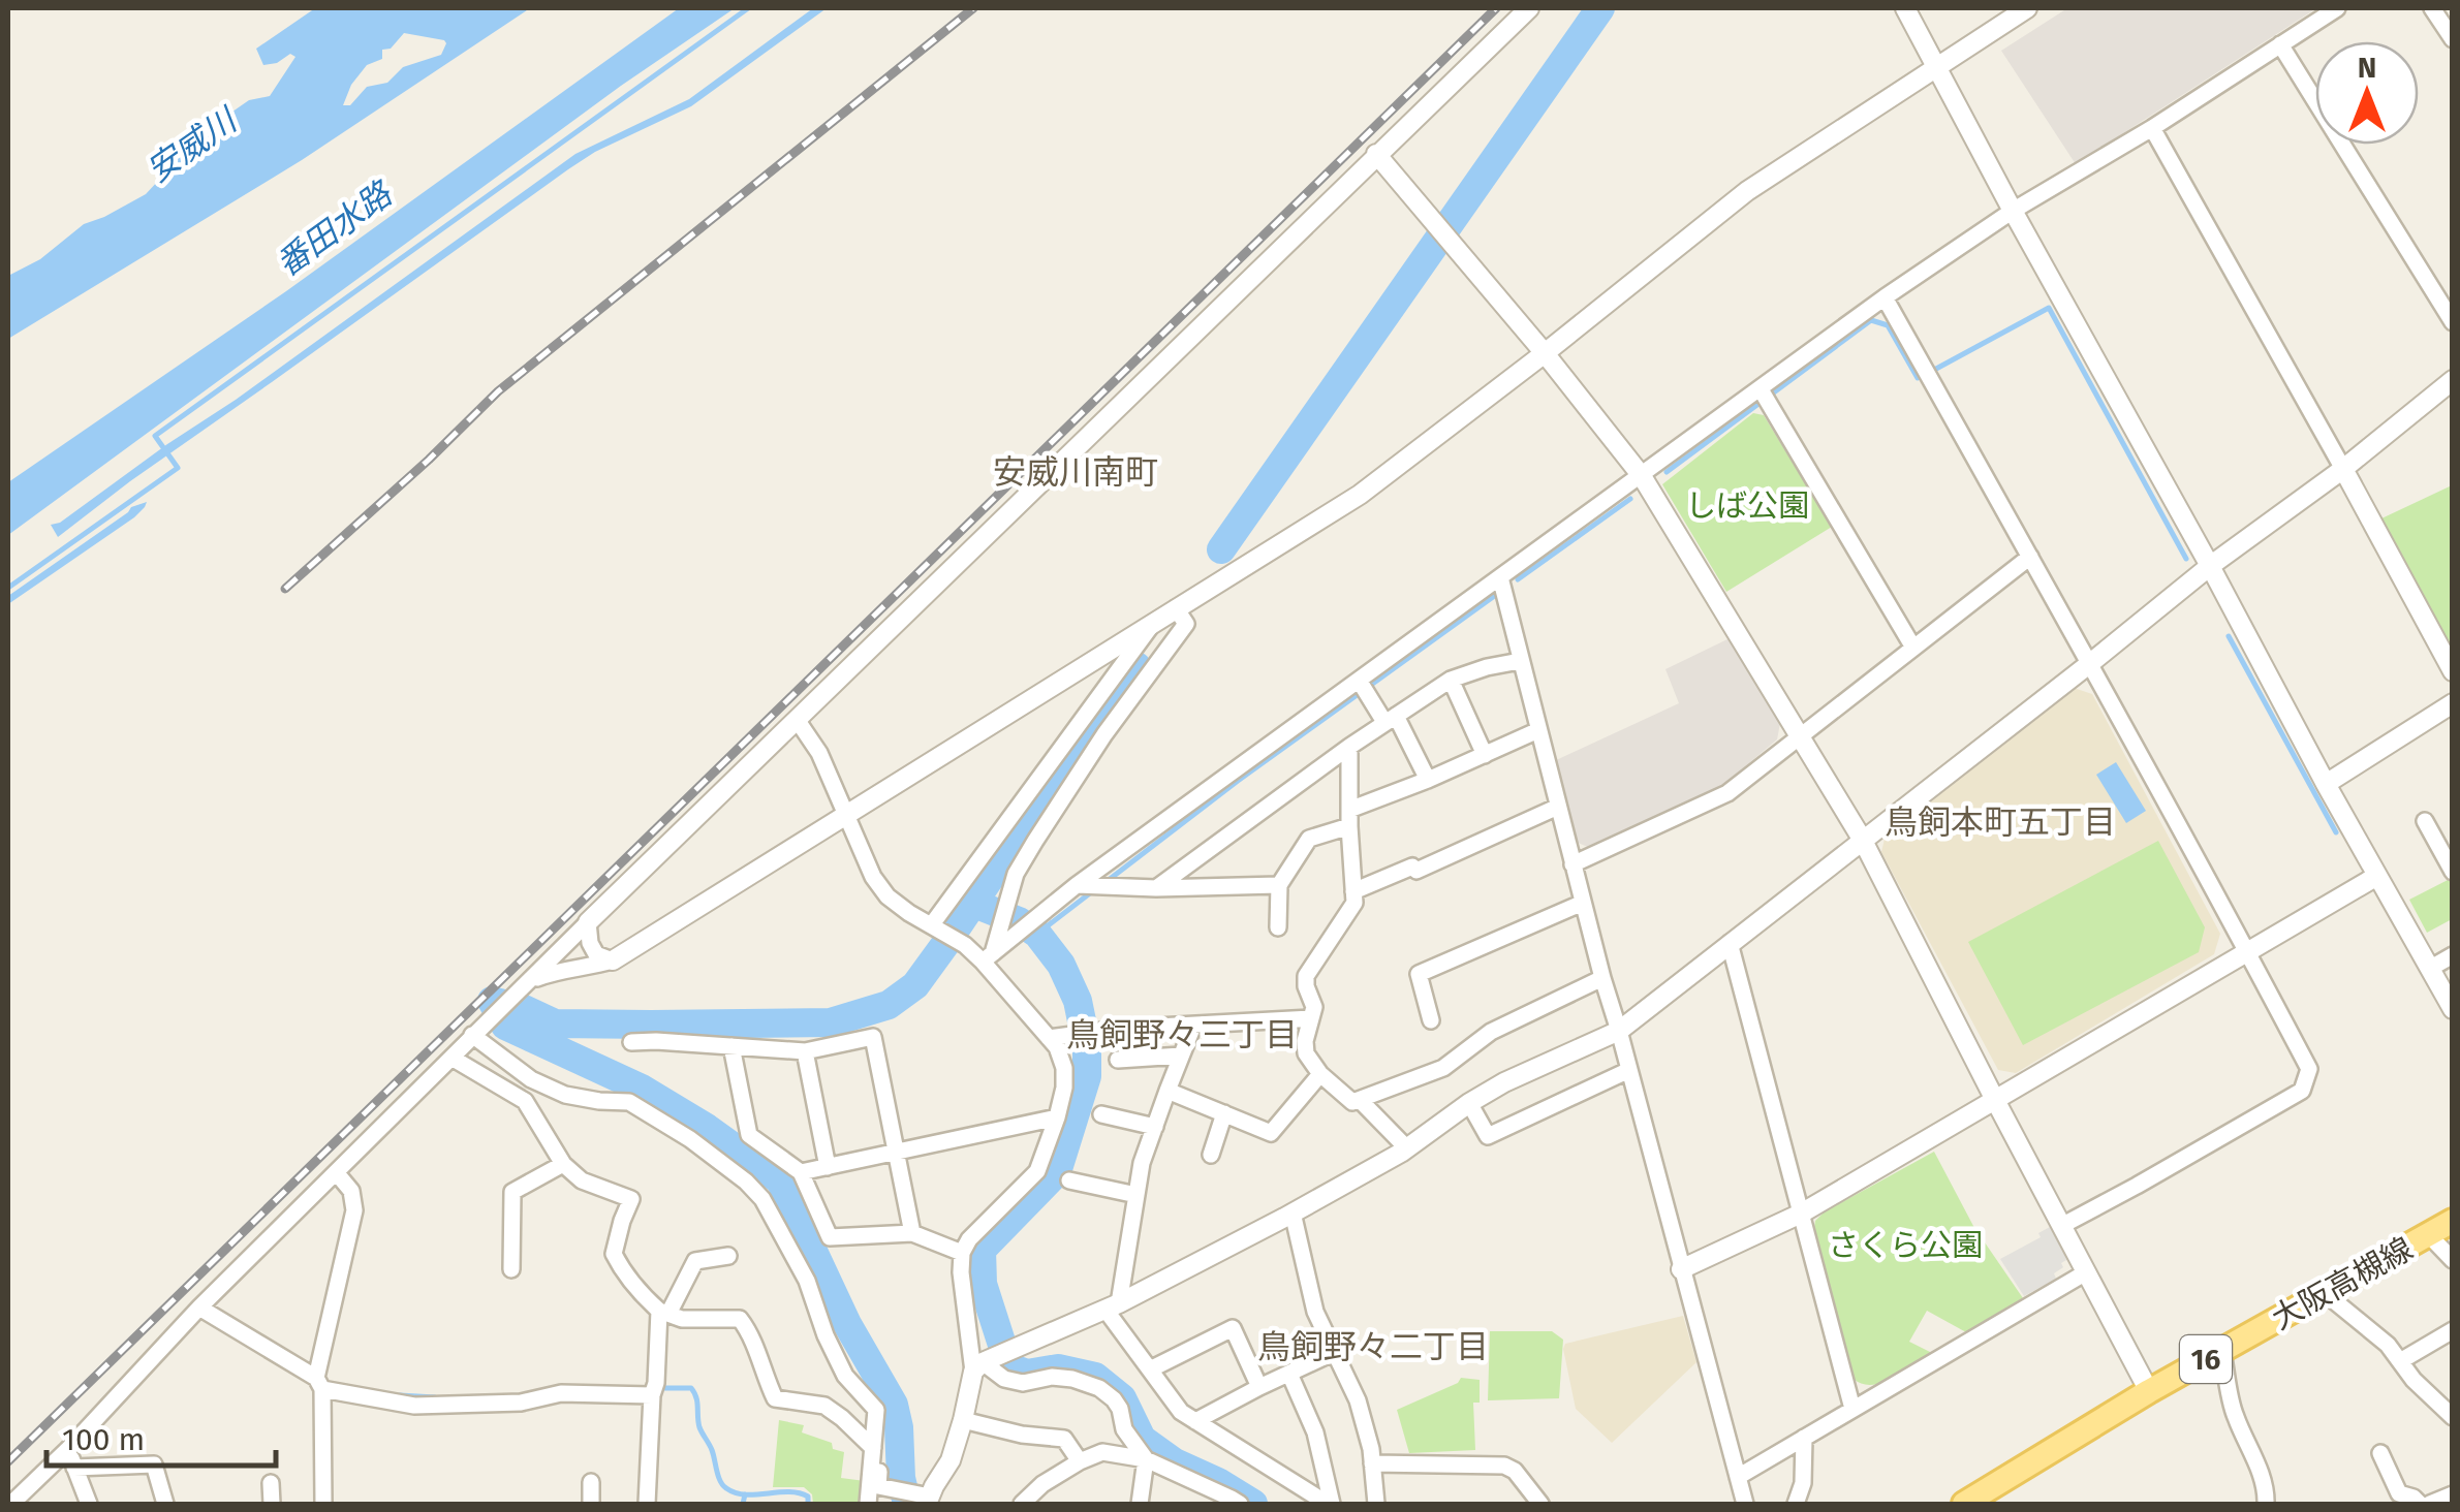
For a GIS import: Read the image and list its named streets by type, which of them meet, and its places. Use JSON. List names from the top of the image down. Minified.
{"streets":{"main road":["大阪高槻線","16"]},"districts":["安威川南町","鳥飼本町五丁目","鳥飼野々三丁目","鳥飼野々二丁目"],"water":["安威川","番田水路"],"parks":["しば公園","さくら公園"],"scale_bar":"100 m","north":"top"}
